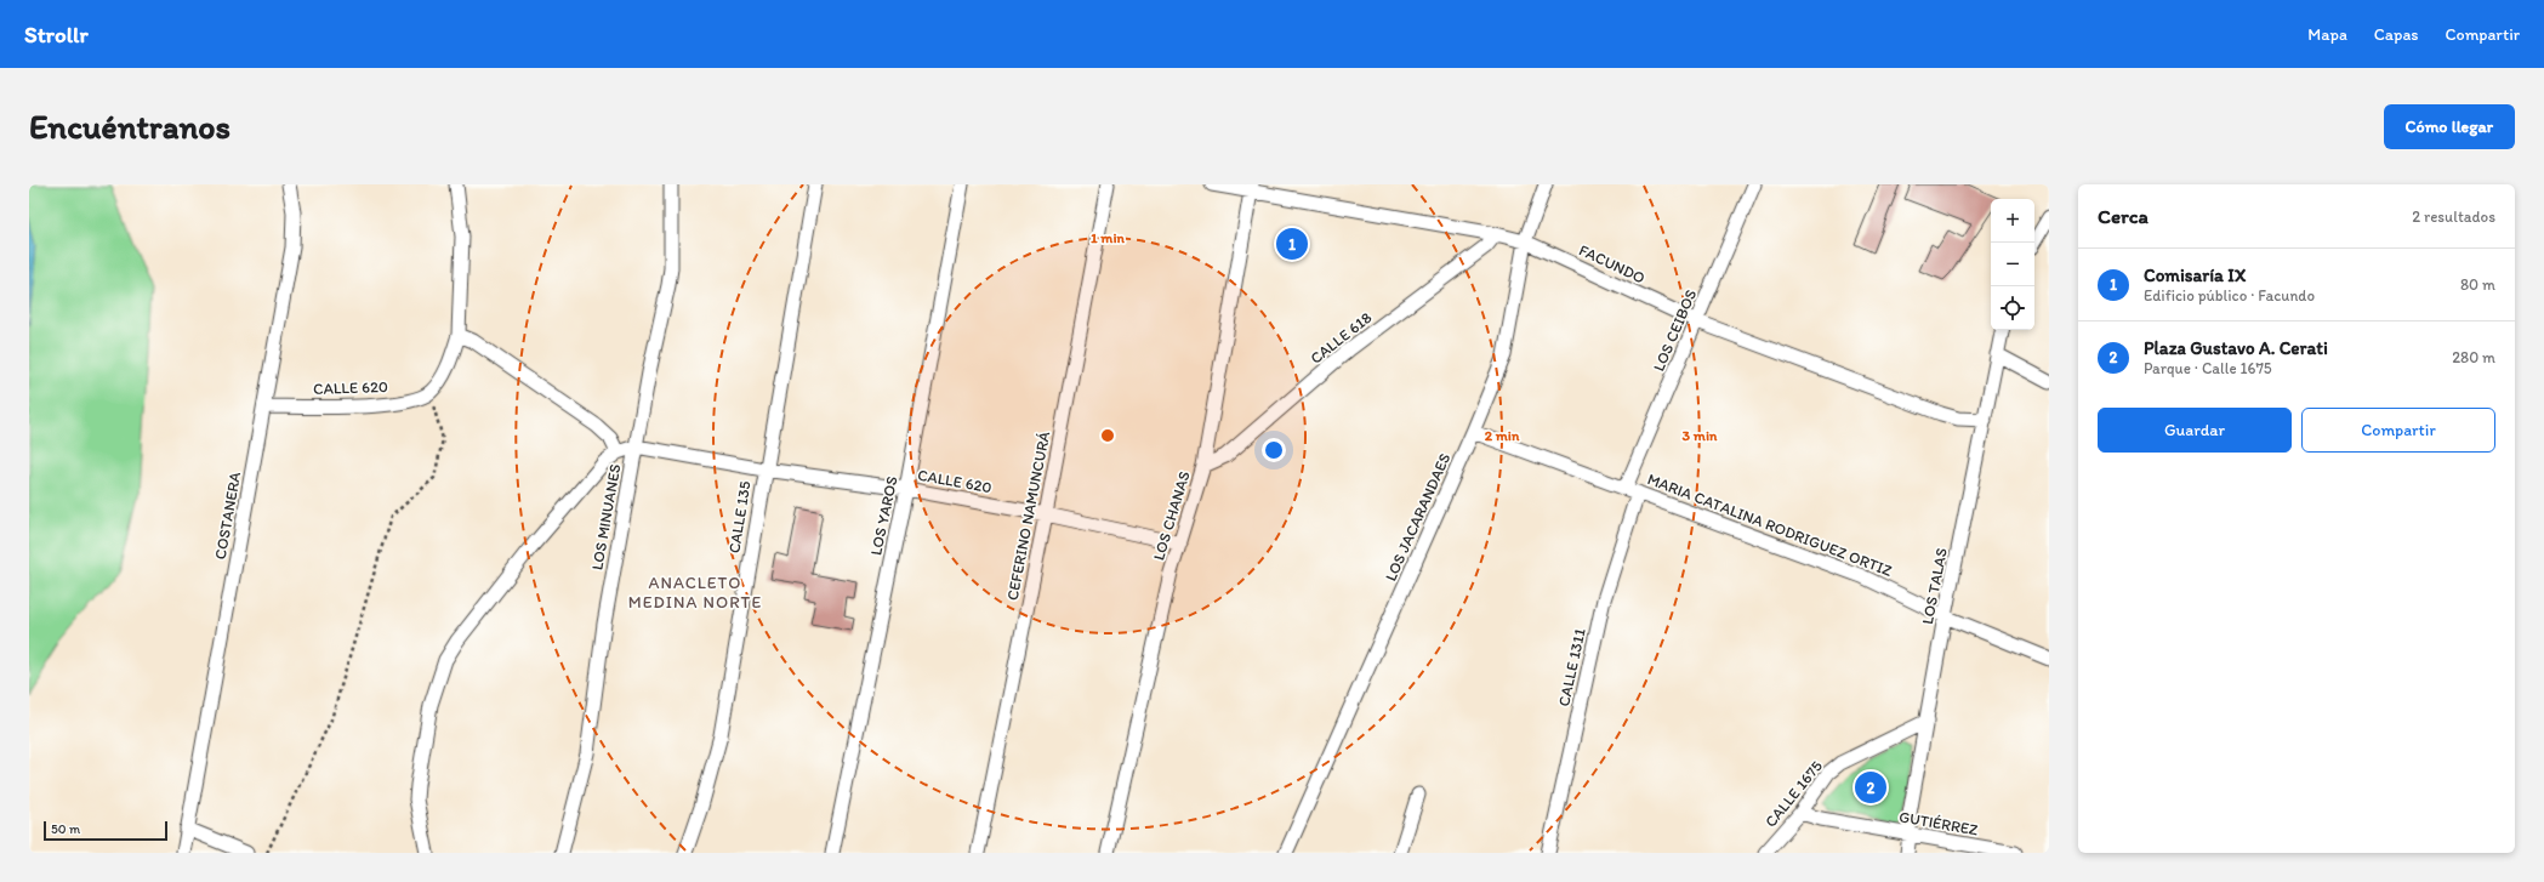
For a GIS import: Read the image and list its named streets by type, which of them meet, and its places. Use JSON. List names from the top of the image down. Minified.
{"streets":{"street":["FACUNDO","LOS CEIBOS","CALLE 618","CALLE 620","COSTANERA","LOS YAROS","CEFERINO NAMUNCURÁ","LOS CHANAS","LOS MINUANES","CALLE 135","LOS JACARANDAES","MARIA CATALINA RODRIGUEZ ORTIZ","LOS TALAS","CALLE 1311","CALLE 1675","GUTIÉRREZ"]},"crossings":[["FACUNDO","LOS CEIBOS"],["FACUNDO","CALLE 618"],["FACUNDO","LOS CHANAS"],["FACUNDO","LOS JACARANDAES"],["FACUNDO","LOS TALAS"],["LOS CEIBOS","MARIA CATALINA RODRIGUEZ ORTIZ"],["LOS CEIBOS","CALLE 1311"],["CALLE 618","LOS CHANAS"],["CALLE 620","COSTANERA"],["CALLE 620","LOS YAROS"],["CALLE 620","CEFERINO NAMUNCURÁ"],["CALLE 620","LOS CHANAS"],["CALLE 620","LOS MINUANES"],["CALLE 620","CALLE 135"],["LOS JACARANDAES","MARIA CATALINA RODRIGUEZ ORTIZ"],["MARIA CATALINA RODRIGUEZ ORTIZ","LOS TALAS"],["MARIA CATALINA RODRIGUEZ ORTIZ","CALLE 1311"],["LOS TALAS","CALLE 1675"],["LOS TALAS","GUTIÉRREZ"],["CALLE 1675","GUTIÉRREZ"]],"districts":["ANACLETO MEDINA NORTE"],"scale_bar":"50 m","page":{"header":"Strollr","nav":["Mapa","Capas","Compartir"],"buttons":["Cómo llegar",["Guardar","Compartir"]],"title":"Encuéntranos","heading":["Cerca","2 resultados"],"map_buttons":["+","−"],"pins":["1","2"],"list":[{"mark":"1","name":"Comisaría IX","note":"Edificio público · Facundo","value":"80 m"},{"mark":"2","name":"Plaza Gustavo A. Cerati","note":"Parque · Calle 1675","value":"280 m"}],"scale":"50 m"},"rings":["1 min","2 min","3 min"]}
